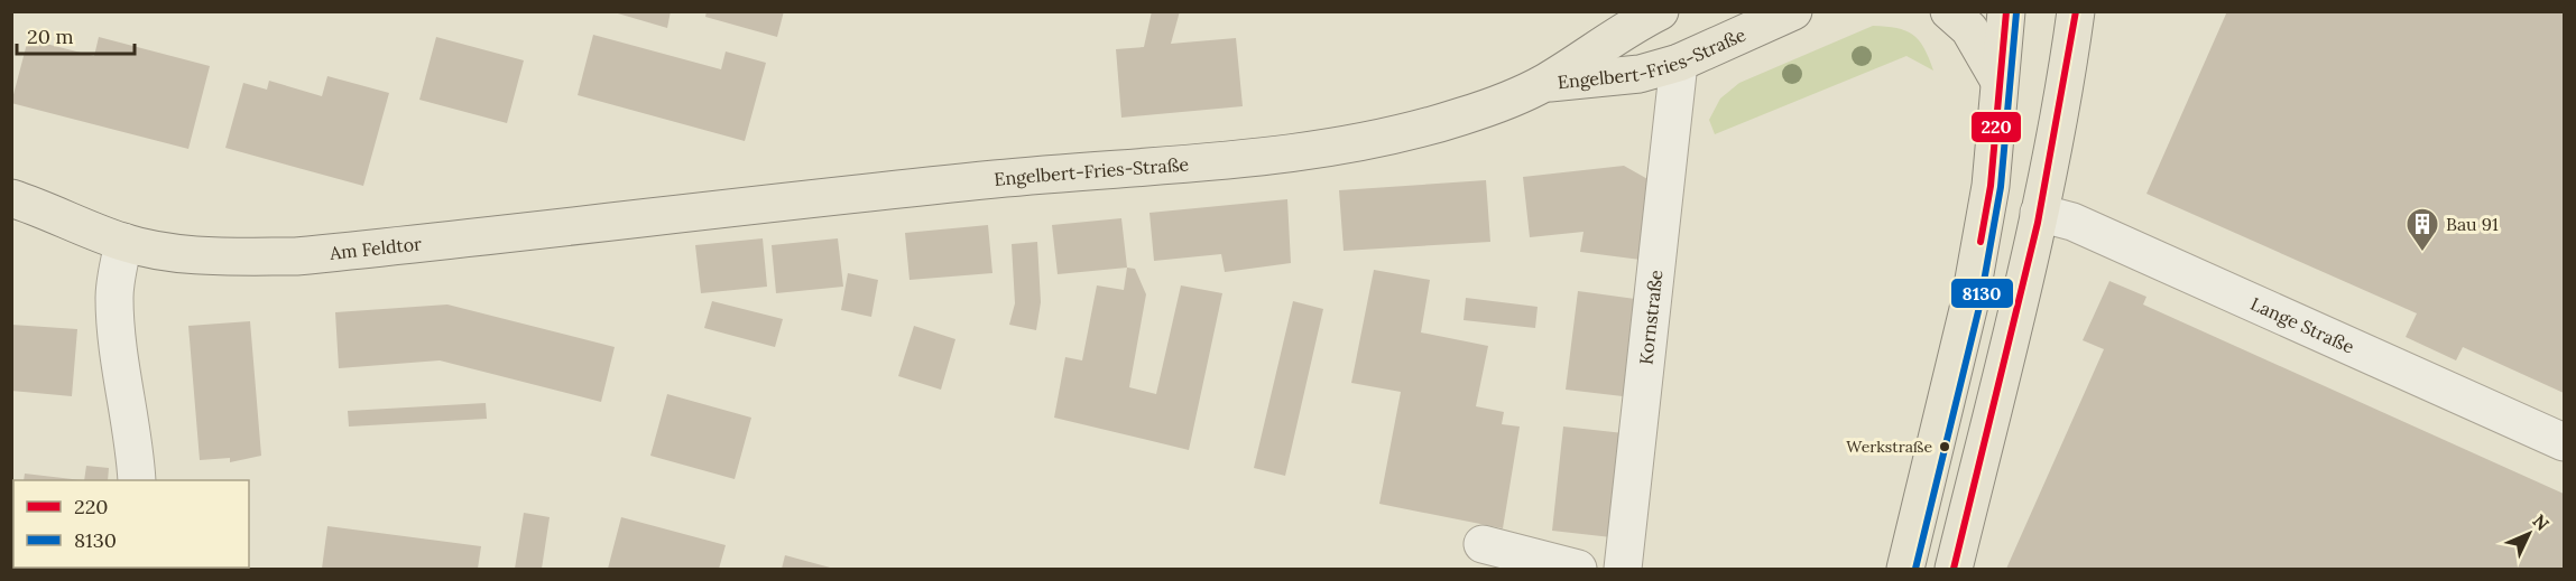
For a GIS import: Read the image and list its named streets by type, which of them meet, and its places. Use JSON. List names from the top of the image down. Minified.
{"streets":{"main road":["Engelbert-Fries-Straße","Am Feldtor"],"street":["Kornstraße","Lange Straße"]},"crossings":[["Engelbert-Fries-Straße","Am Feldtor"],["Engelbert-Fries-Straße","Kornstraße"]],"places":{"building":["Bau 91"],"other":["Werkstraße"]},"lines":["transit line 220","transit line 8130"],"legend":["220","8130"],"scale_bar":"20 m","north":"top right"}
